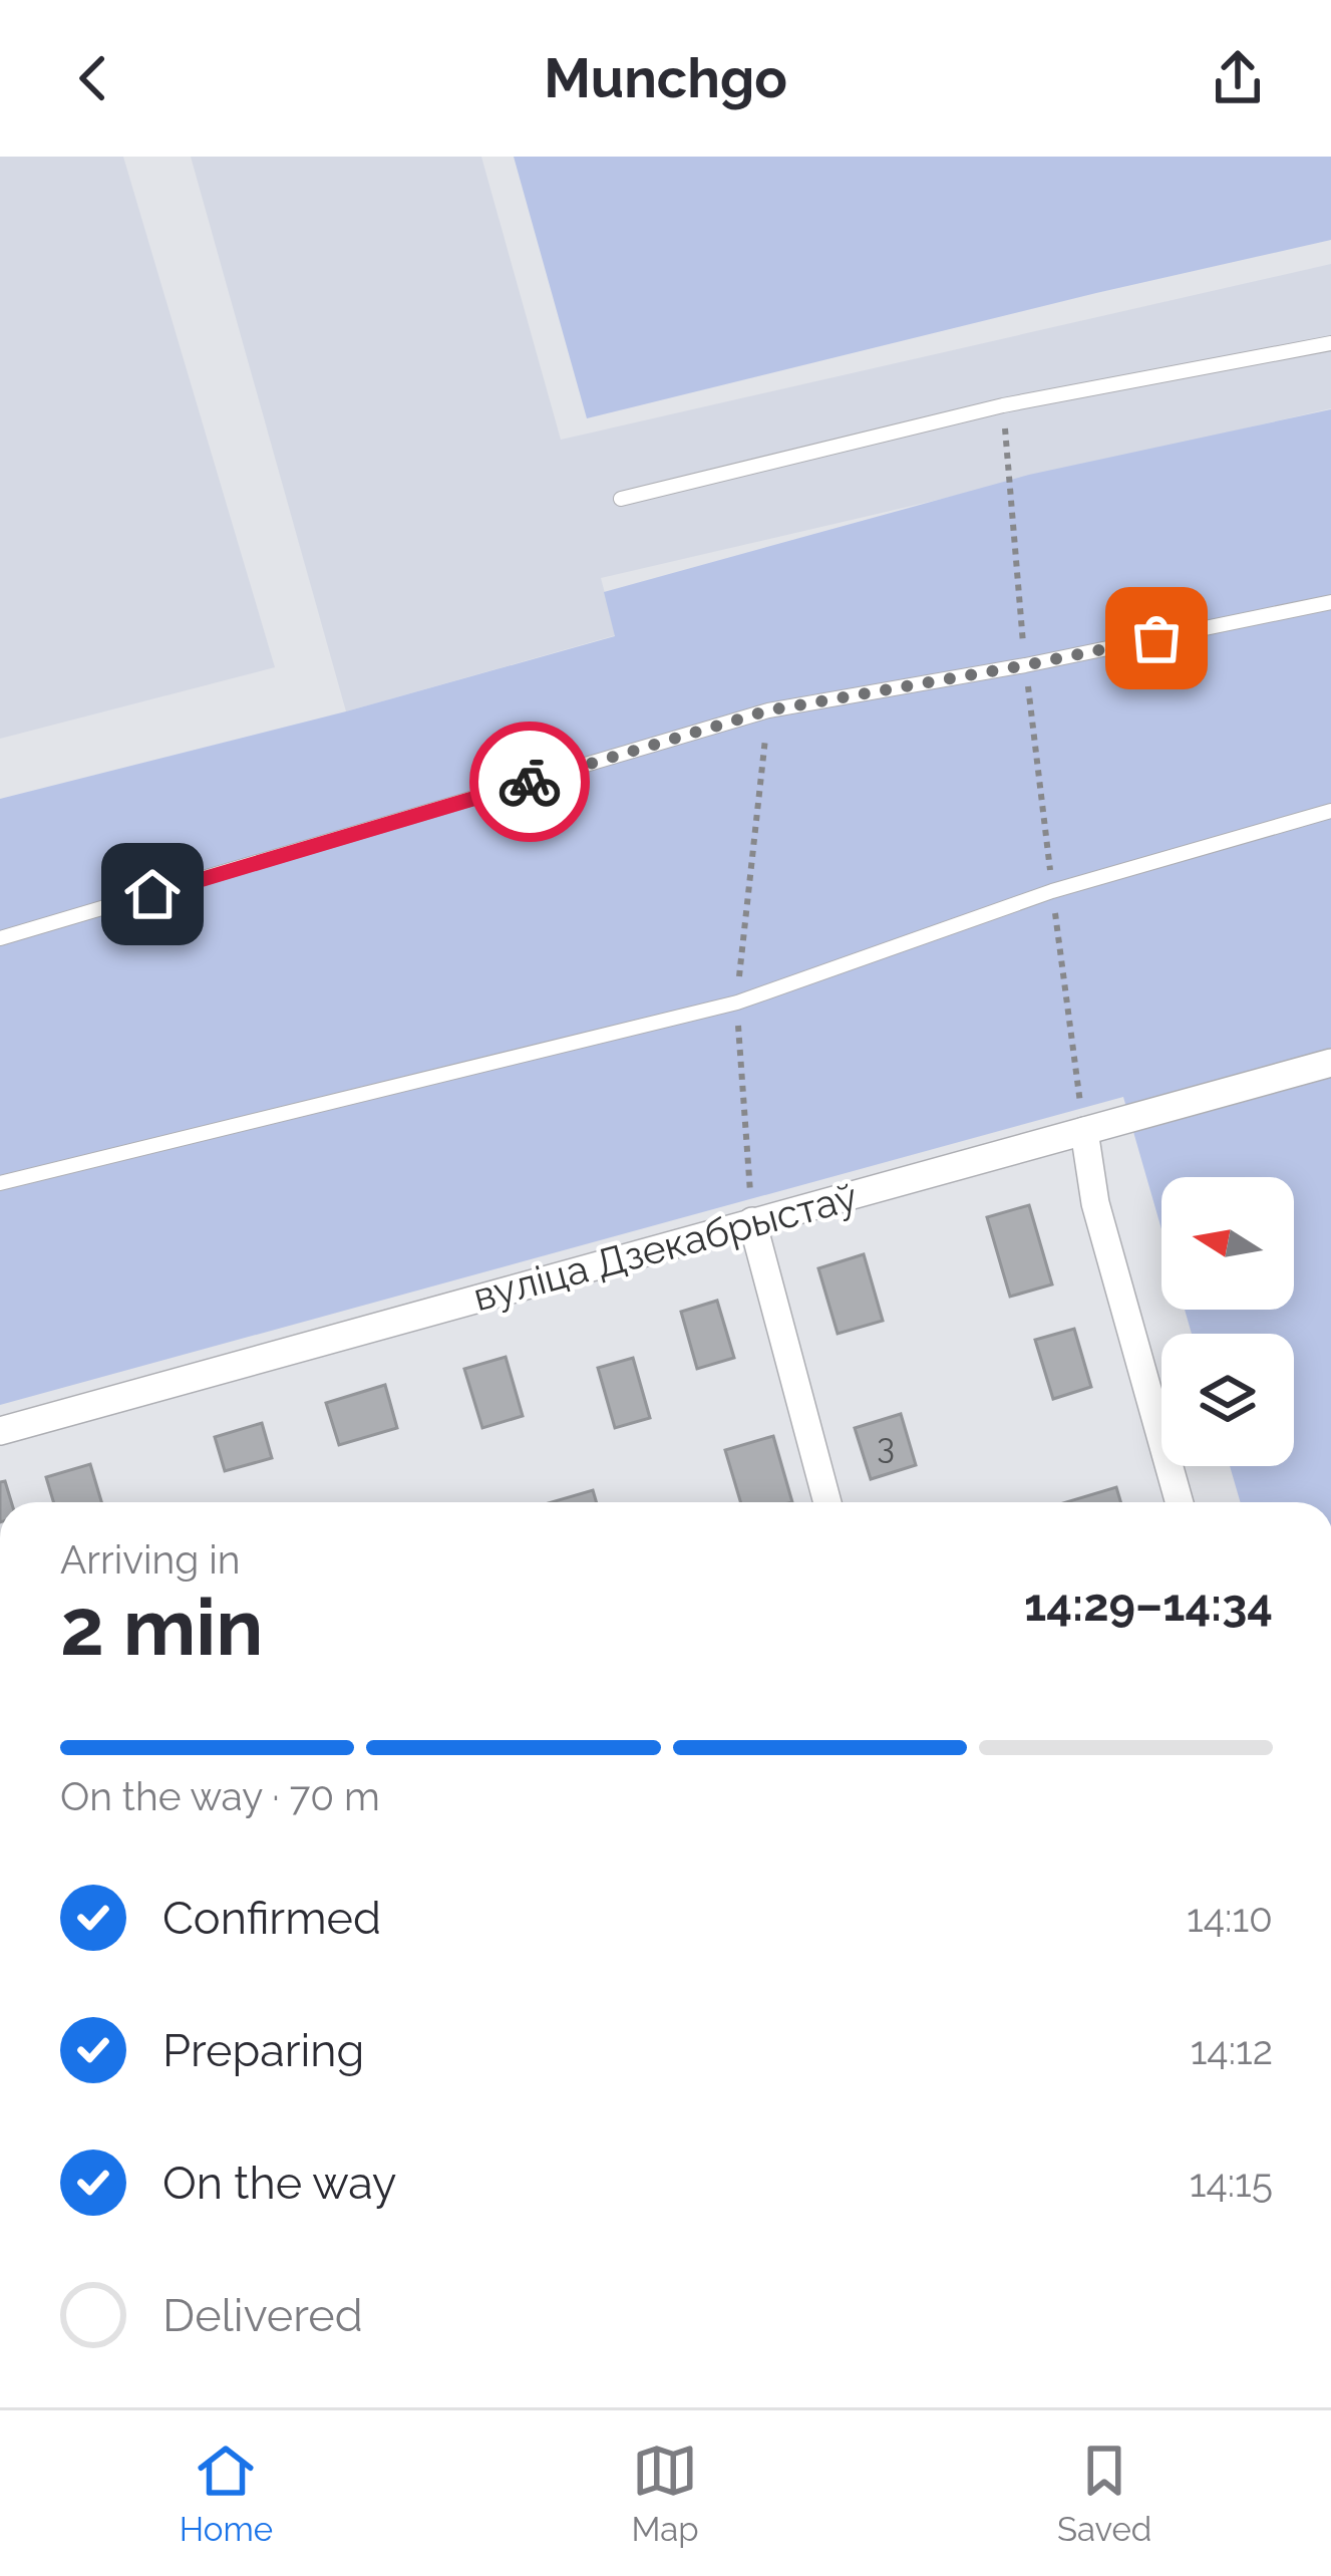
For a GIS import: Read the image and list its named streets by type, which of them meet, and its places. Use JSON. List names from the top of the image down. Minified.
{"streets":{"street":["вуліца Дзекабрыстаў"]},"house_numbers":["3"],"north":"left","page":{"header":"Munchgo","heading":["2 min","Arriving in","14:29–14:34"],"bar":"On the way · 70 m","list":[["Confirmed","14:10"],["Preparing","14:12"],["On the way","14:15"],"Delivered"],"tabs":["Home","Map","Saved"]}}
